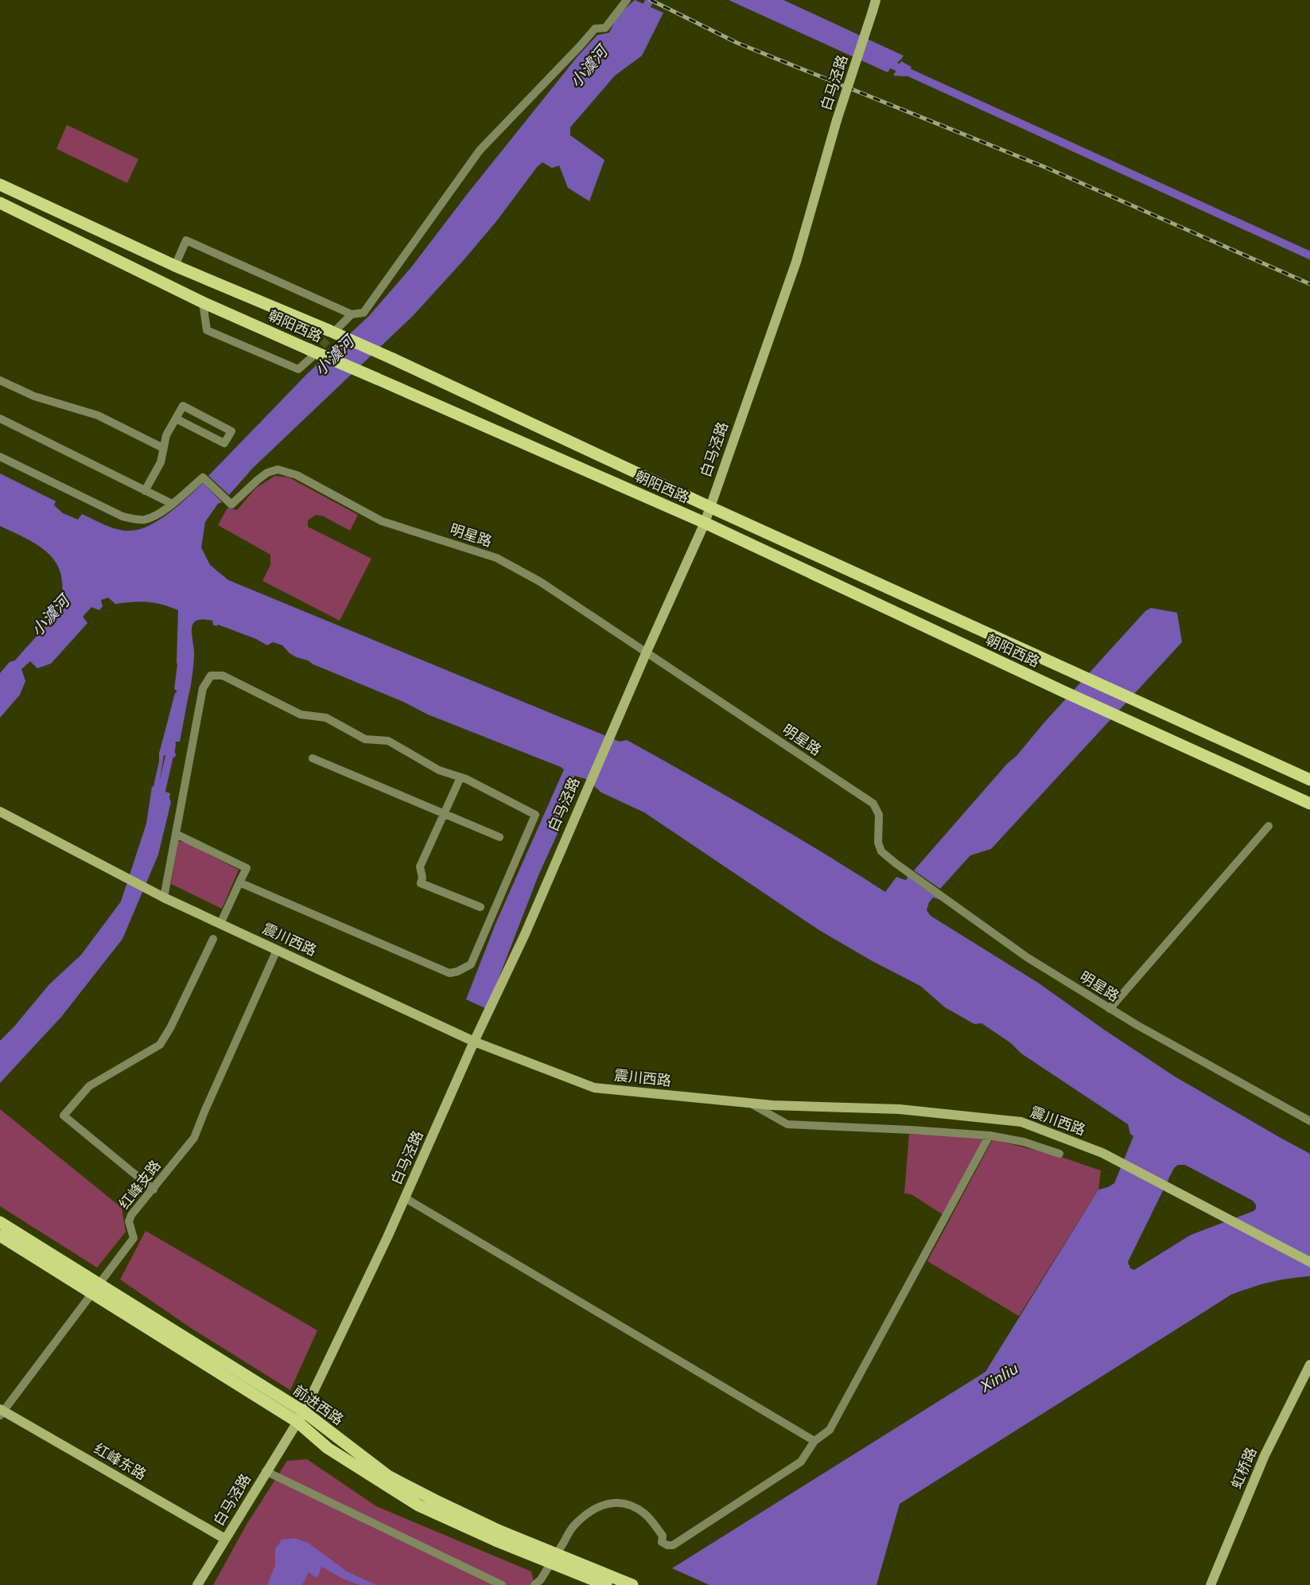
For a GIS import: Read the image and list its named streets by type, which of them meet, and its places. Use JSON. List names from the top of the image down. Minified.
{"streets":{"main road":["白马泾路","朝阳西路","震川西路","前进西路","红峰东路","虹桥路"],"street":["明星路","红峰支路"]},"crossings":[["白马泾路","朝阳西路"],["白马泾路","明星路"],["白马泾路","震川西路"],["白马泾路","前进西路"],["白马泾路","红峰东路"],["震川西路","红峰支路"],["红峰支路","前进西路"],["红峰支路","红峰东路"]],"water":["小澞河","Xinliu"]}
